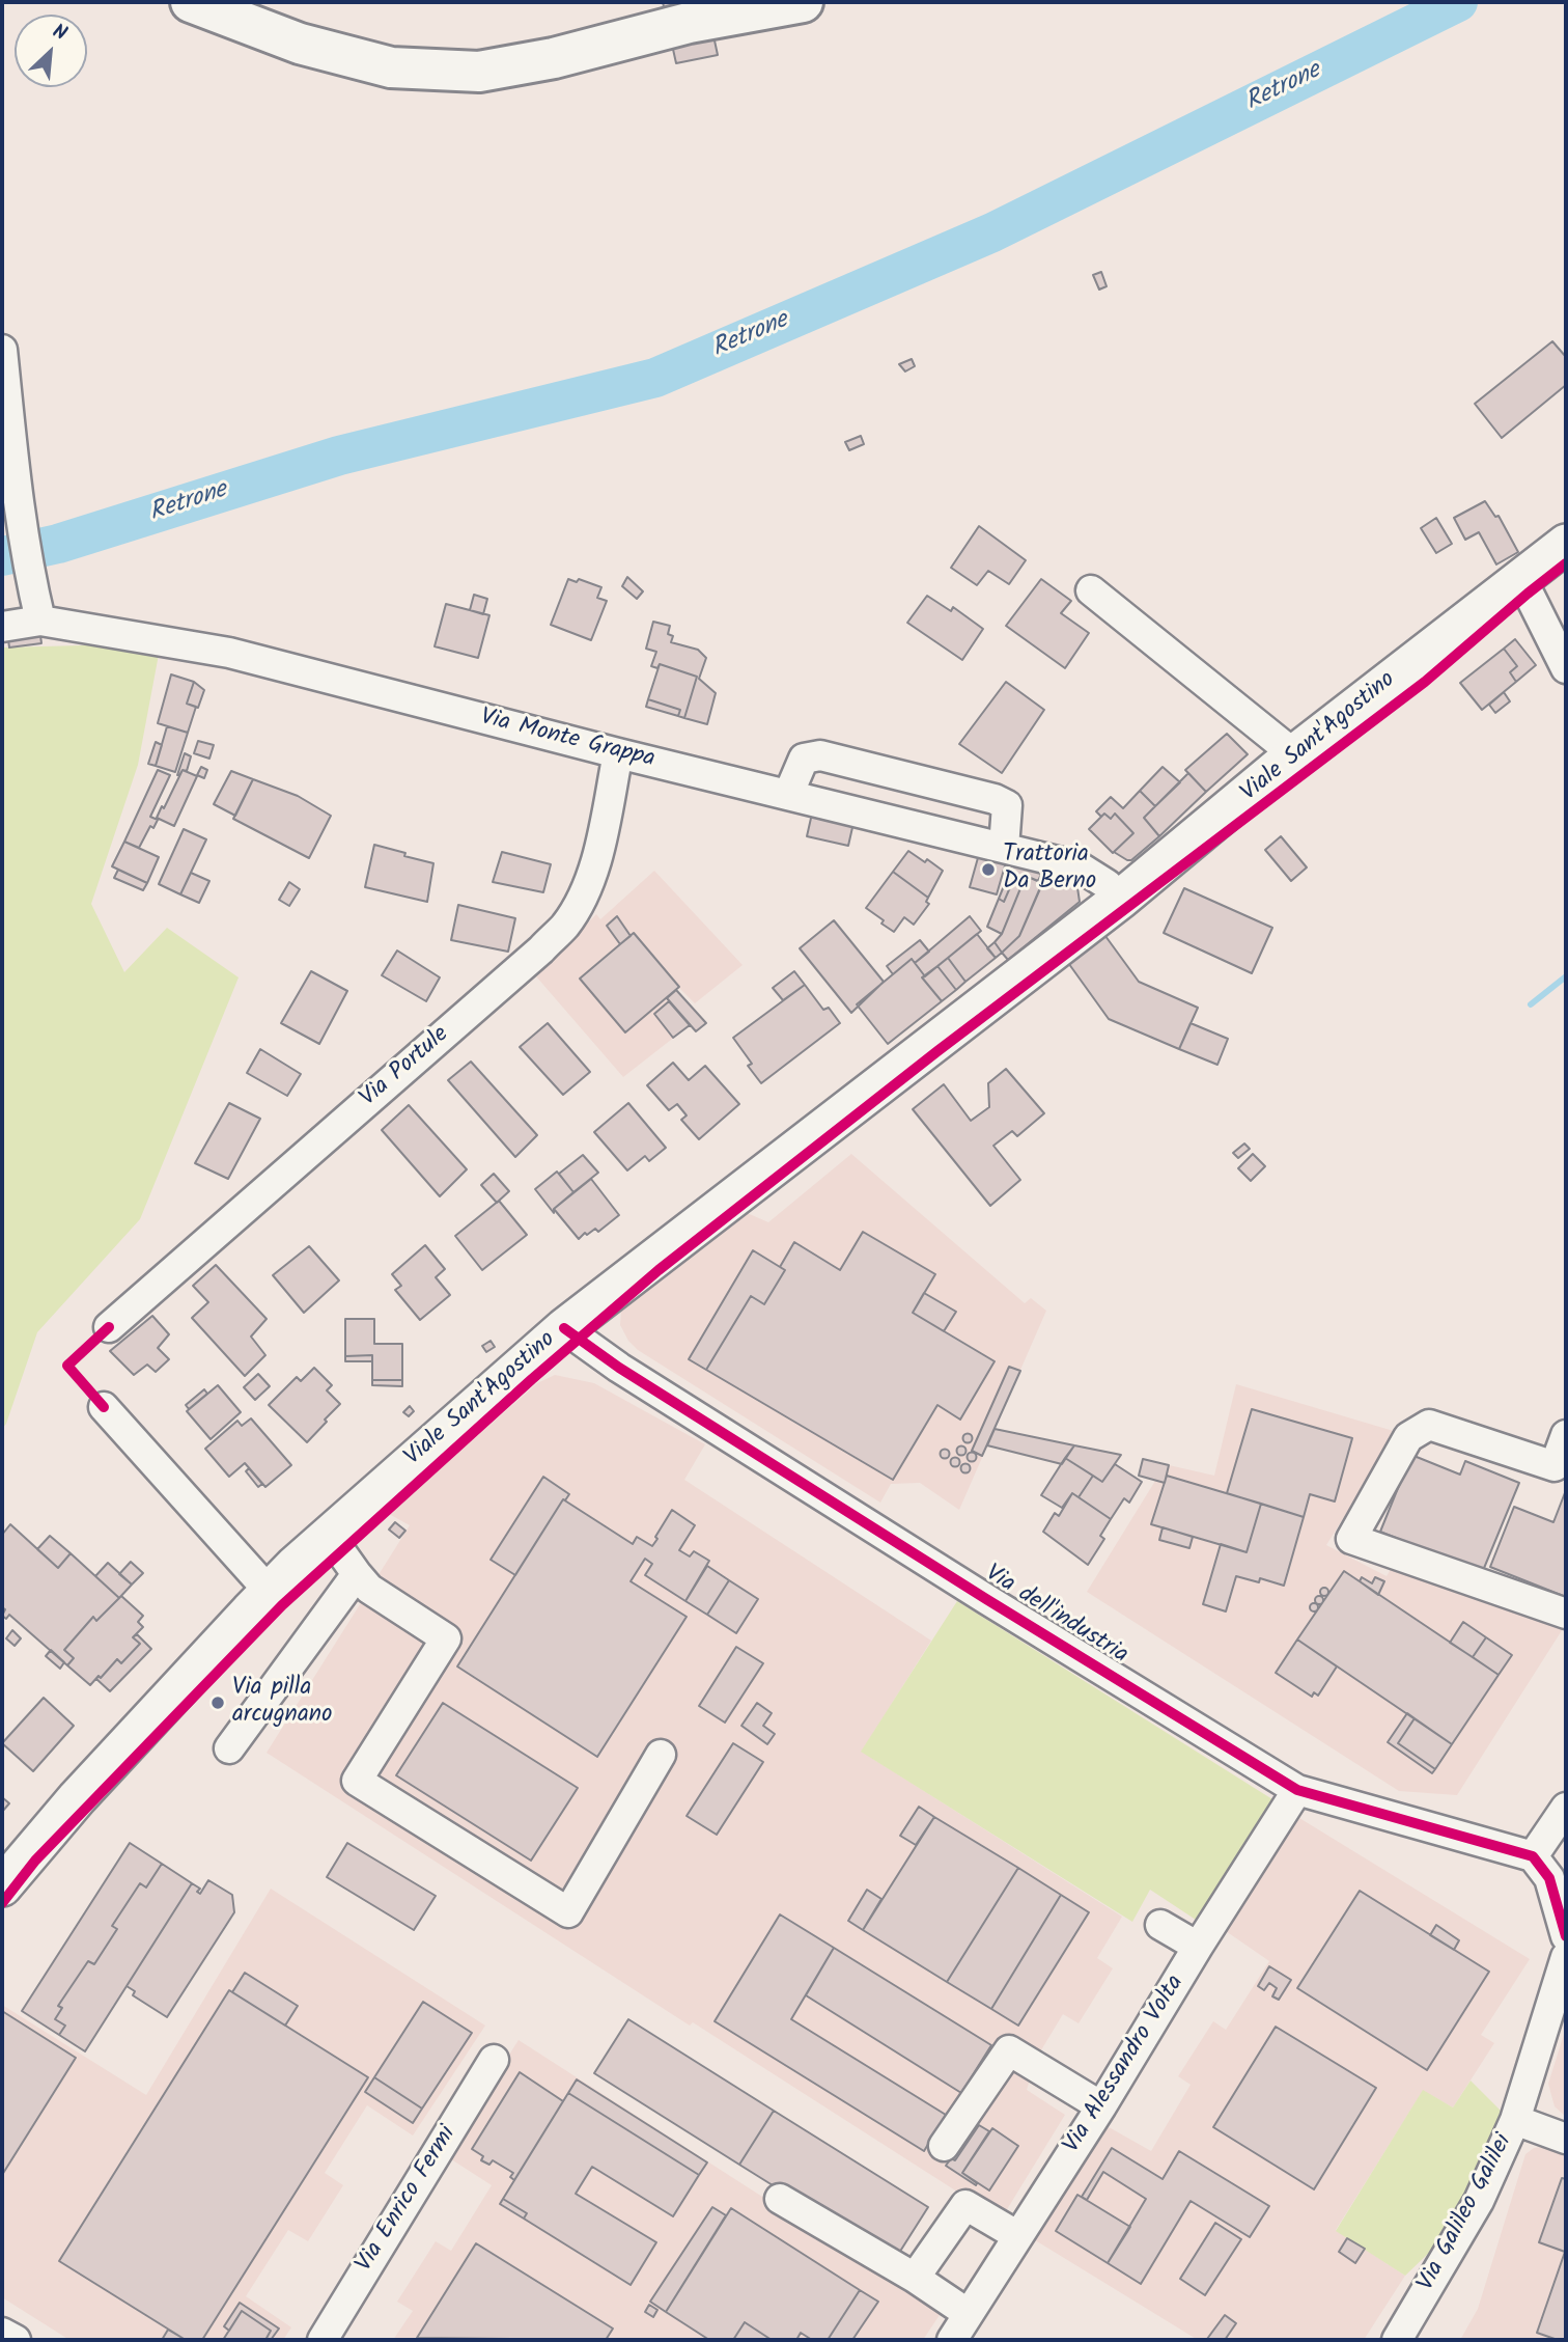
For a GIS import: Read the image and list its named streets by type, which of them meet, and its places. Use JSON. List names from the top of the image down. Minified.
{"streets":{"main road":["Viale Sant'Agostino"],"street":["Via Monte Grappa","Via Portule","Via dell'industria","Via Alessandro Volta","Via Enrico Fermi","Via Galileo Galilei"]},"crossings":[["Viale Sant'Agostino","Via Monte Grappa"],["Viale Sant'Agostino","Via dell'industria"],["Via Monte Grappa","Via Portule"],["Via dell'industria","Via Alessandro Volta"]],"water":["Retrone"],"places":["Trattoria Da Berno","Via pilla arcugnano"],"north":"top right"}
